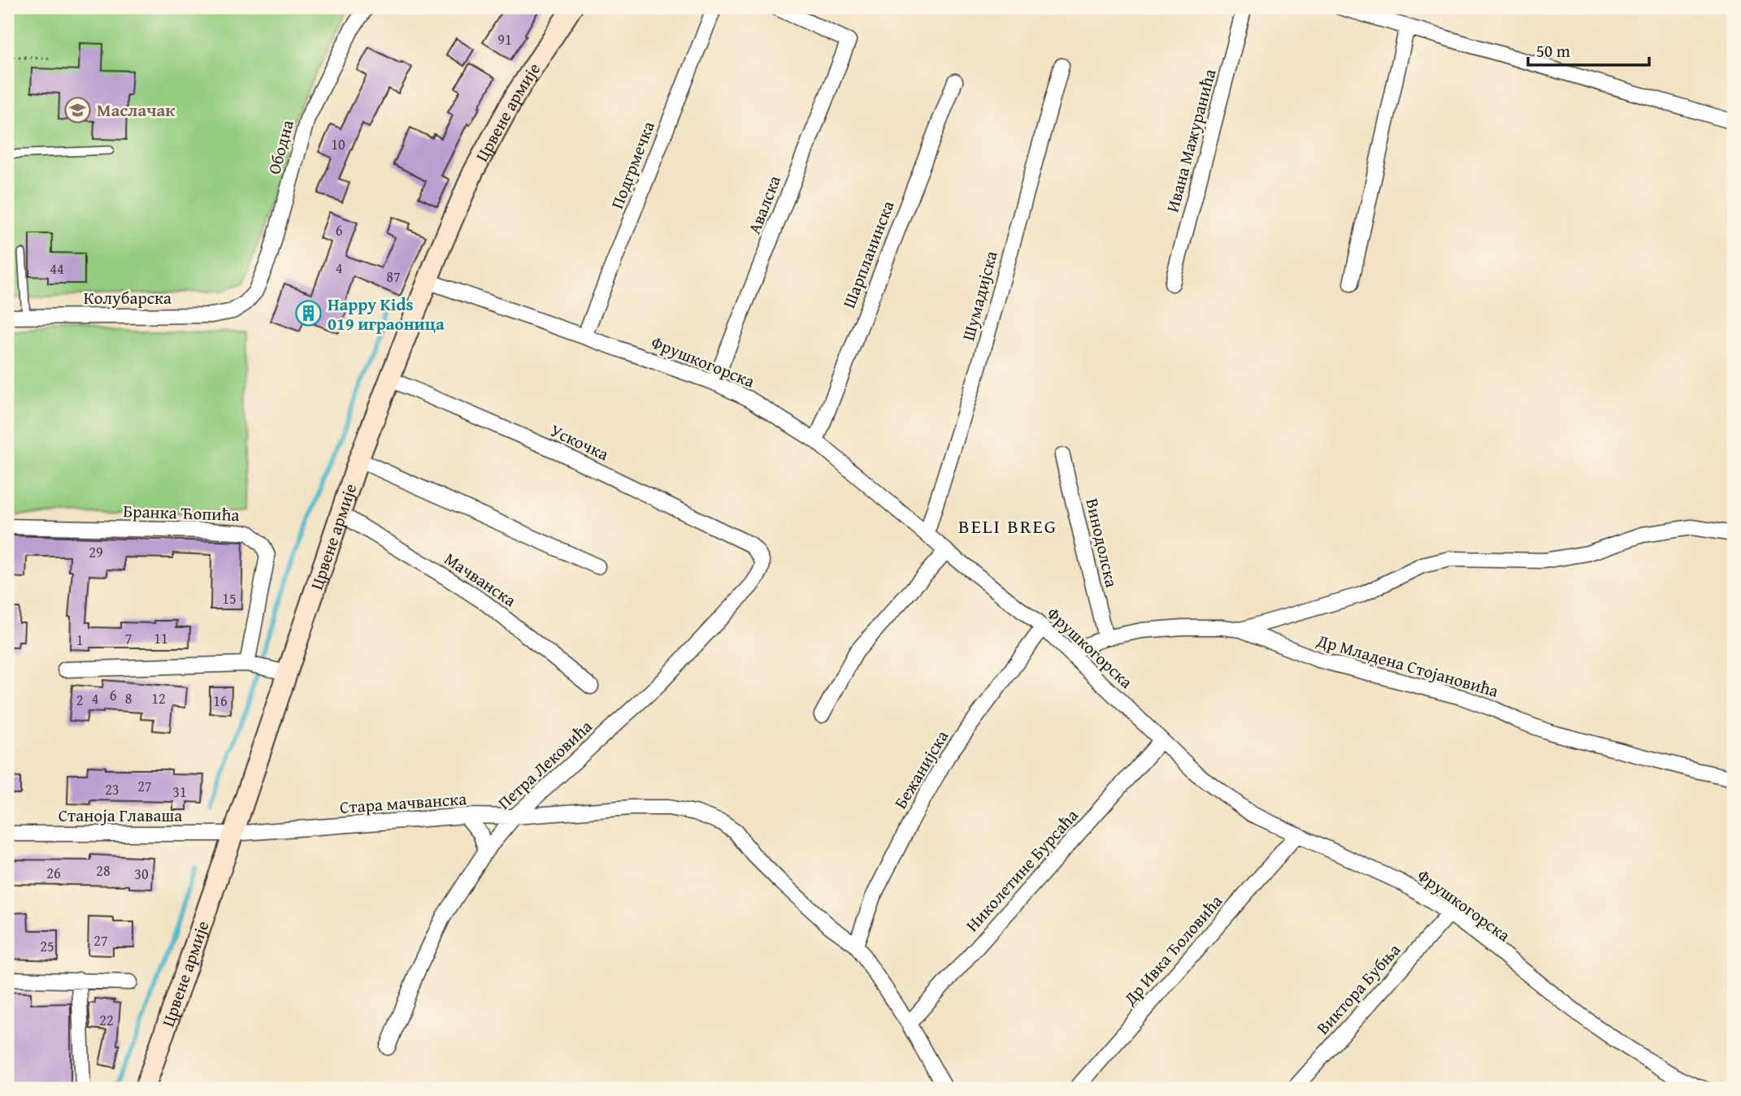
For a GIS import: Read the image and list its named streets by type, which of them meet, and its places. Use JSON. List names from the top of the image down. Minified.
{"streets":{"main road":["Црвене армије"],"street":["Ивана Мажуранића","Ободна","Подгрмечка","Авалска","Шарпланинска","Шумадијска","Колубарска","Фрушкогорска","Ускочка","Бранка Ћопића","Винодолска","Мачванска","Др Младена Стојановића","Петра Лековића","Бежанијска","Стара мачванска","Станоја Главаша","Николетине Бурсаћа","Др Ивка Ђоловића","Виктора Бубња"]},"crossings":[["Црвене армије","Фрушкогорска"],["Црвене армије","Ускочка"],["Црвене армије","Мачванска"],["Црвене армије","Стара мачванска"],["Црвене армије","Станоја Главаша"],["Ободна","Колубарска"],["Подгрмечка","Фрушкогорска"],["Авалска","Фрушкогорска"],["Шарпланинска","Фрушкогорска"],["Шумадијска","Фрушкогорска"],["Фрушкогорска","Др Младена Стојановића"],["Фрушкогорска","Бежанијска"],["Фрушкогорска","Николетине Бурсаћа"],["Фрушкогорска","Др Ивка Ђоловића"],["Фрушкогорска","Виктора Бубња"],["Ускочка","Петра Лековића"],["Винодолска","Др Младена Стојановића"],["Петра Лековића","Стара мачванска"],["Бежанијска","Стара мачванска"],["Стара мачванска","Станоја Главаша"]],"districts":["BELI BREG"],"places":{"school or university":["Маслачак"],"building":["Happy Kids 019 играоница"]},"house_numbers":["91","10","6","4","44","87","29","15","7","11","1","6","4","8","12","2","16","27","23","31","28","26","30","27","25","22"],"scale_bar":"50 m"}
